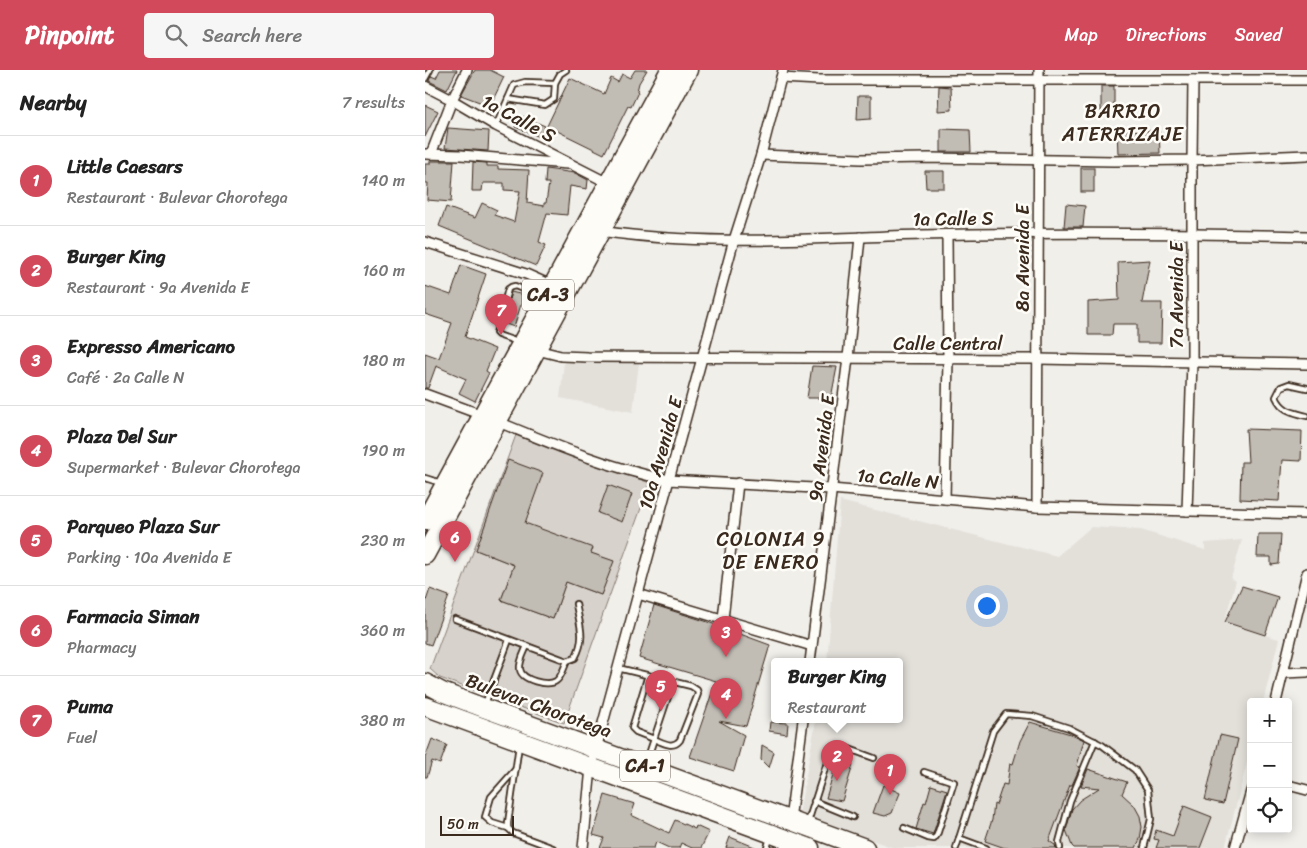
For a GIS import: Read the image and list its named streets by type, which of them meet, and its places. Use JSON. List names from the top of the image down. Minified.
{"streets":{"highway":["CA-3","Bulevar Chorotega","CA-1"],"street":["1a Calle S","8a Avenida E","7a Avenida E","Calle Central","9a Avenida E","10a Avenida E","1a Calle N"]},"crossings":[["1a Calle S","8a Avenida E"],["1a Calle S","CA-3"],["1a Calle S","7a Avenida E"],["1a Calle S","9a Avenida E"],["1a Calle S","10a Avenida E"],["8a Avenida E","Calle Central"],["8a Avenida E","1a Calle N"],["CA-3","Calle Central"],["CA-3","1a Calle N"],["7a Avenida E","Calle Central"],["7a Avenida E","1a Calle N"],["Calle Central","9a Avenida E"],["Calle Central","10a Avenida E"],["9a Avenida E","1a Calle N"],["10a Avenida E","1a Calle N"],["10a Avenida E","Bulevar Chorotega"],["10a Avenida E","CA-1"]],"districts":["BARRIO ATERRIZAJE","COLONIA 9 DE ENERO"],"scale_bar":"50 m","page":{"header":"Pinpoint","search":"Search here","nav":["Map","Directions","Saved"],"heading":["Nearby","7 results"],"list":[{"mark":"1","name":"Little Caesars","note":"Restaurant · Bulevar Chorotega","value":"140 m"},{"mark":"2","name":"Burger King","note":"Restaurant · 9a Avenida E","value":"160 m"},{"mark":"3","name":"Expresso Americano","note":"Café · 2a Calle N","value":"180 m"},{"mark":"4","name":"Plaza Del Sur","note":"Supermarket · Bulevar Chorotega","value":"190 m"},{"mark":"5","name":"Parqueo Plaza Sur","note":"Parking · 10a Avenida E","value":"230 m"},{"mark":"6","name":"Farmacia Siman","note":"Pharmacy","value":"360 m"},{"mark":"7","name":"Puma","note":"Fuel","value":"380 m"}],"pins":["7","6","3","5","4","2","1"],"popup":["Burger King","Restaurant"],"map_buttons":["+","−"],"scale":"50 m"}}
